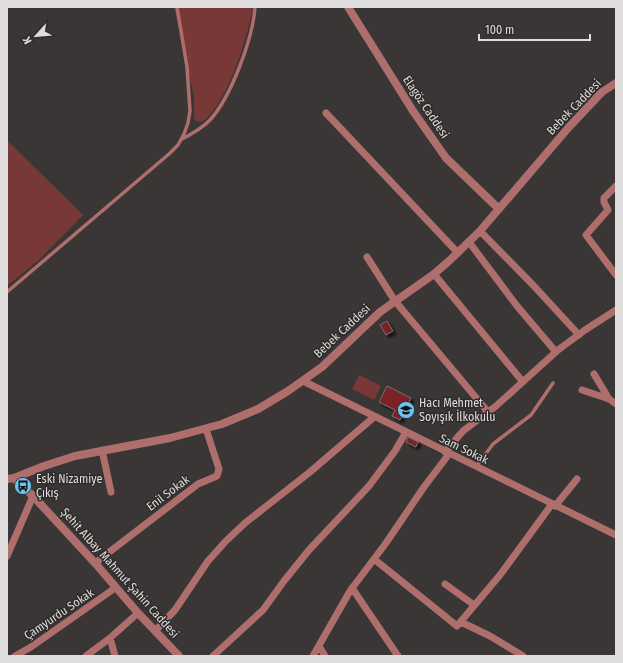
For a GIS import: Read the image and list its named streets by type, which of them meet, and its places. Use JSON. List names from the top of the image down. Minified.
{"streets":{"street":["Elagöz Caddesi","Bebek Caddesi","Sam Sokak","Enil Sokak","Şehit Albay Mahmut Şahin Caddesi","Çamyurdu Sokak"]},"crossings":[["Elagöz Caddesi","Bebek Caddesi"],["Bebek Caddesi","Sam Sokak"],["Bebek Caddesi","Enil Sokak"],["Bebek Caddesi","Şehit Albay Mahmut Şahin Caddesi"],["Enil Sokak","Şehit Albay Mahmut Şahin Caddesi"],["Şehit Albay Mahmut Şahin Caddesi","Çamyurdu Sokak"]],"places":{"school or university":["Hacı Mehmet Soyışık İlkokulu"],"bus stop":["Eski Nizamiye Çıkış"]},"scale_bar":"100 m","north":"bottom left"}
